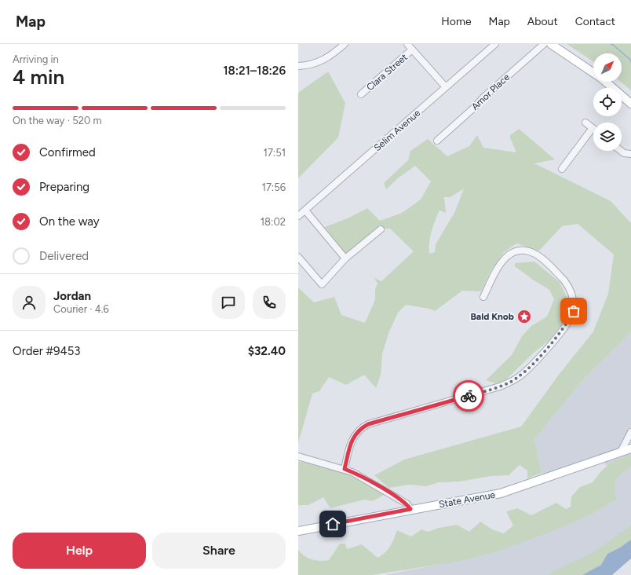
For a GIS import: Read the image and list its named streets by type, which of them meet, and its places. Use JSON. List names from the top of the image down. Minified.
{"streets":{"main road":["State Avenue"],"street":["Clara Street","Amor Place","Selim Avenue"]},"places":{"place":["Bald Knob"]},"north":"top right","page":{"header":"Map","nav":["Home","Map","About","Contact"],"heading":["4 min","Arriving in","18:21–18:26"],"panel":["Jordan","Courier · 4.6","Order #9453","$32.40"],"bar":"On the way · 520 m","list":[["Confirmed","17:51"],["Preparing","17:56"],["On the way","18:02"],"Delivered"],"buttons":["Help","Share"]}}
